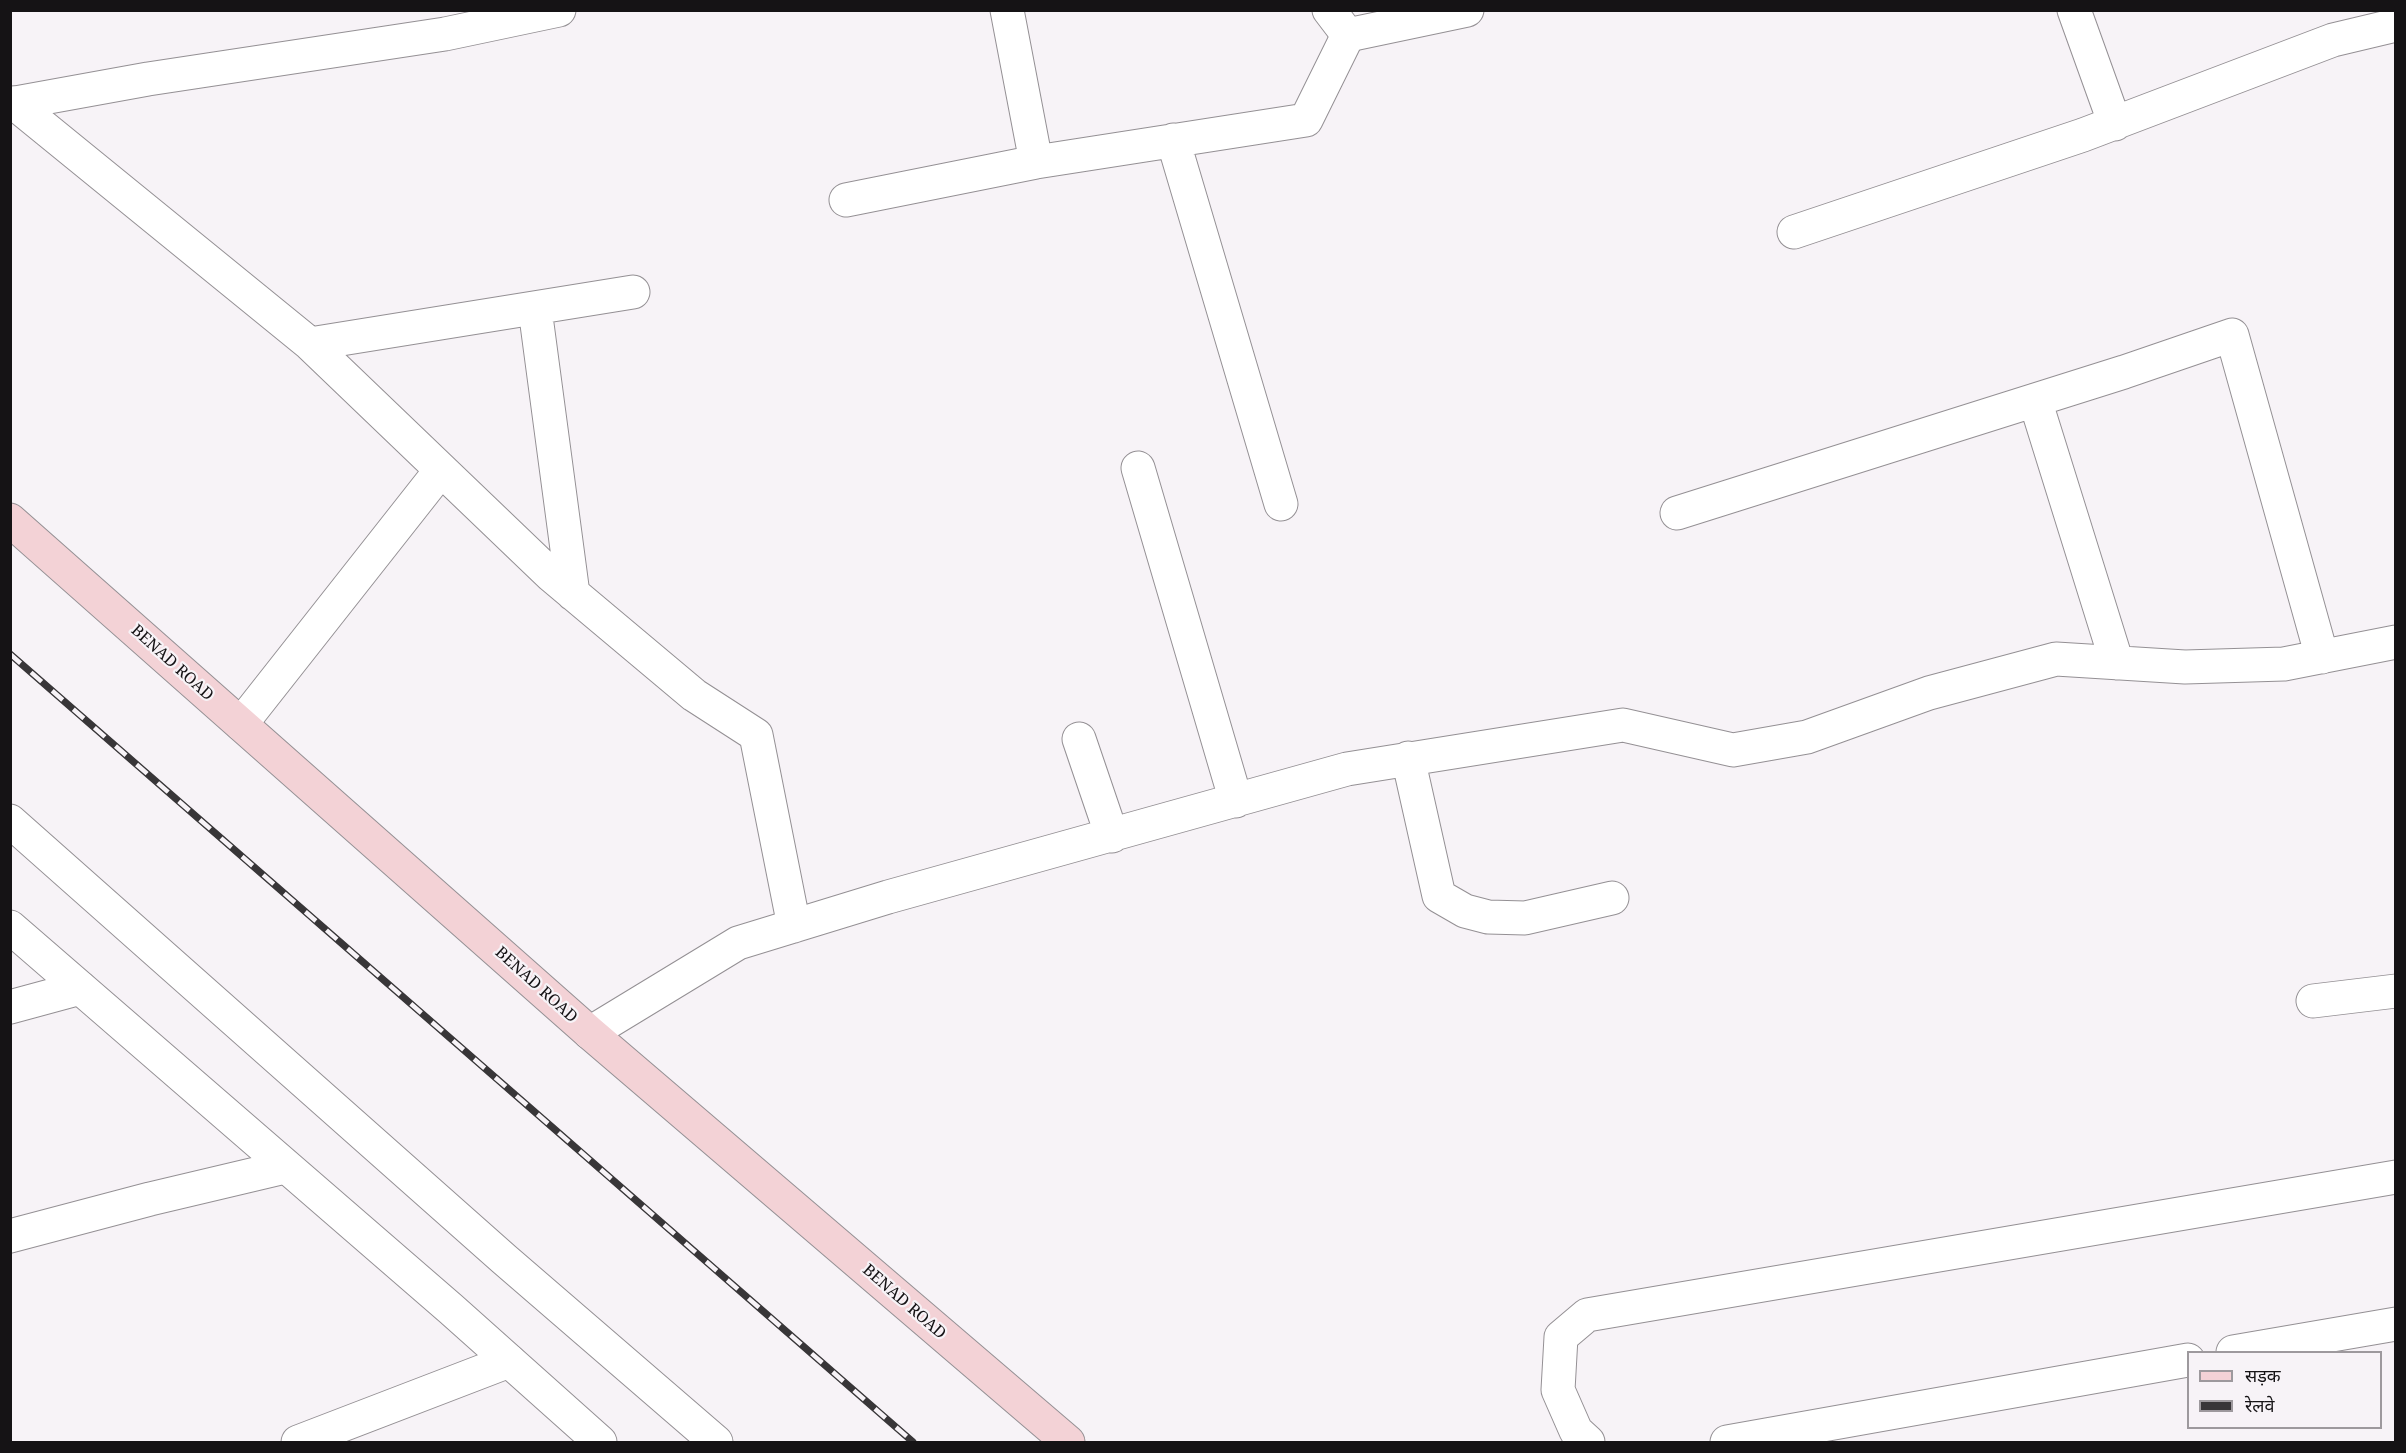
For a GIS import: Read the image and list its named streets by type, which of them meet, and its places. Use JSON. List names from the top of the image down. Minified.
{"streets":{"main road":["BENAD ROAD"]},"legend":["सड़क","रेलवे"]}
